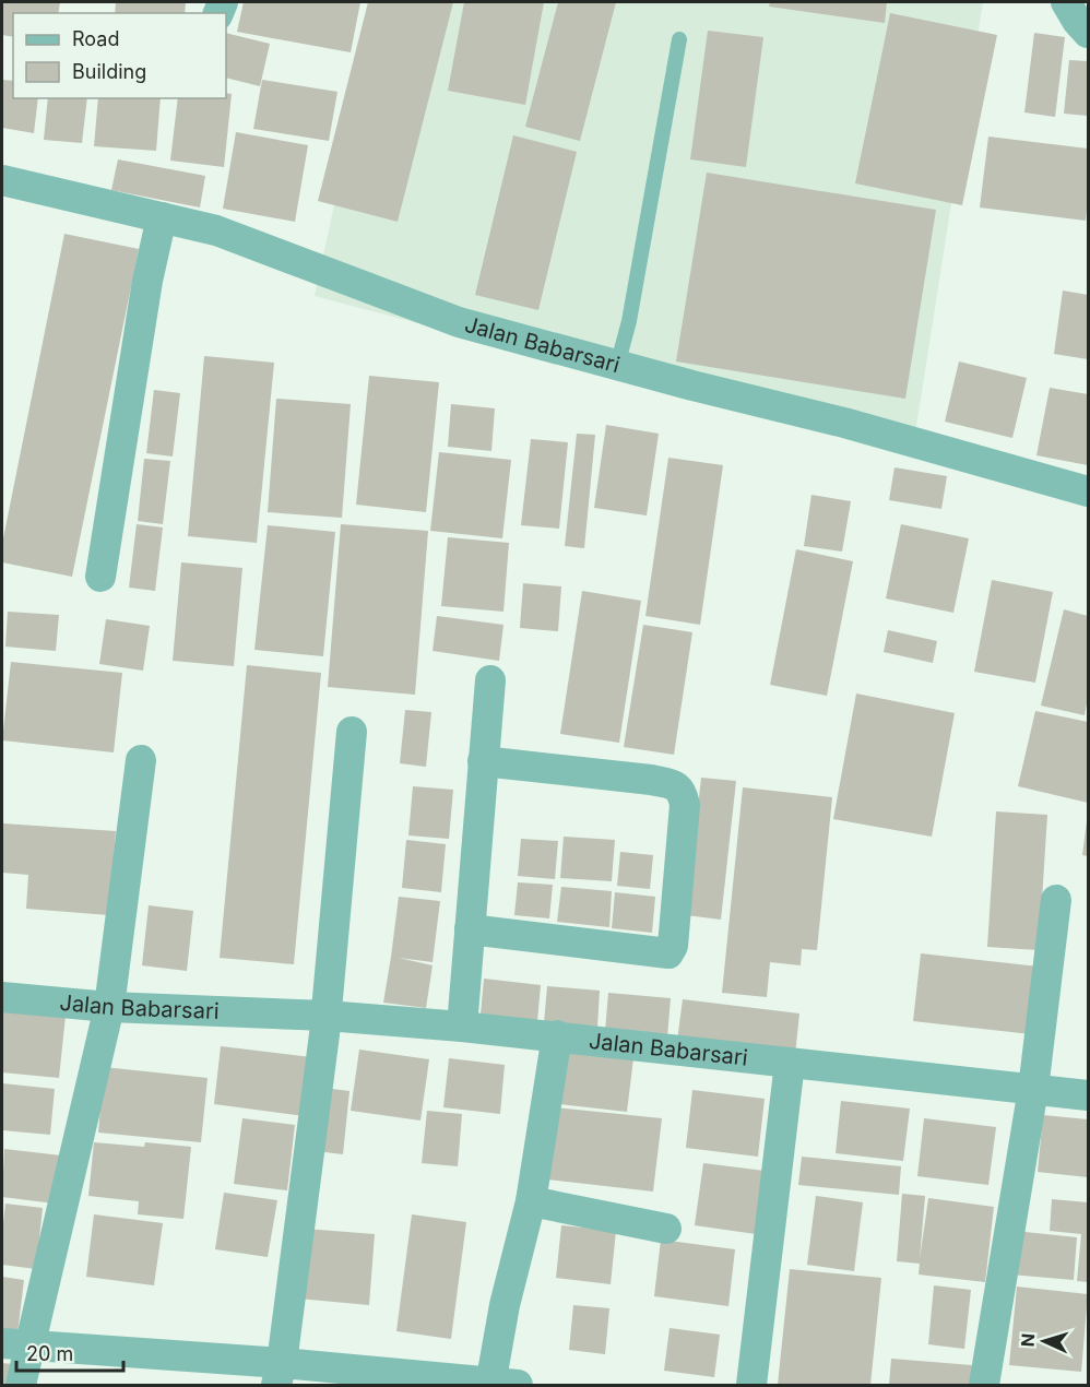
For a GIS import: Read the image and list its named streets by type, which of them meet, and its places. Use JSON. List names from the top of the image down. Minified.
{"streets":{"street":["Jalan Babarsari"]},"legend":["Road","Building"],"scale_bar":"20 m","north":"left"}
